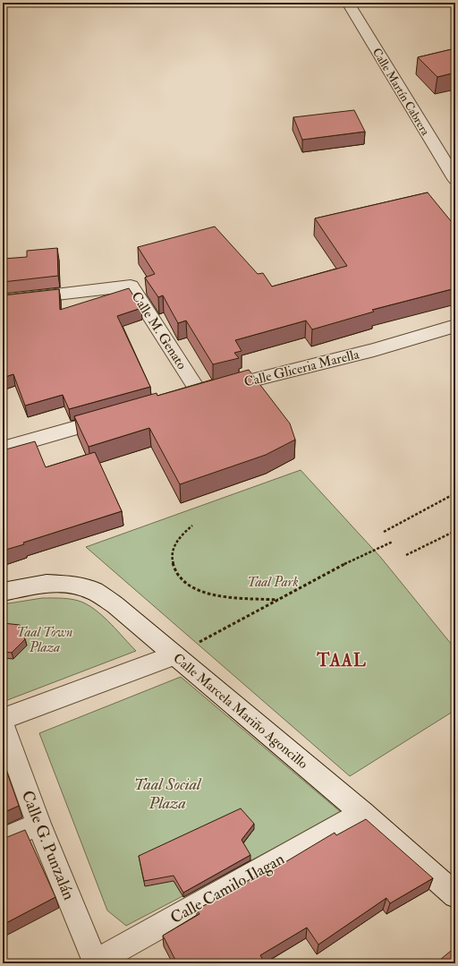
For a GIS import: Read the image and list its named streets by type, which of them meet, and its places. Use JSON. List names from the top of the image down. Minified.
{"streets":{"street":["Calle Martín Cabrera","Calle M. Genato","Calle Gliceria Marella","Calle Marcela Mariño Agoncillo","Calle G. Punzalán","Calle Camilo Ilagan"]},"crossings":[["Calle M. Genato","Calle Gliceria Marella"],["Calle Marcela Mariño Agoncillo","Calle Camilo Ilagan"],["Calle G. Punzalán","Calle Camilo Ilagan"]],"districts":["TAAL"],"parks":["Taal Park","Taal Town Plaza","Taal Social Plaza"]}
